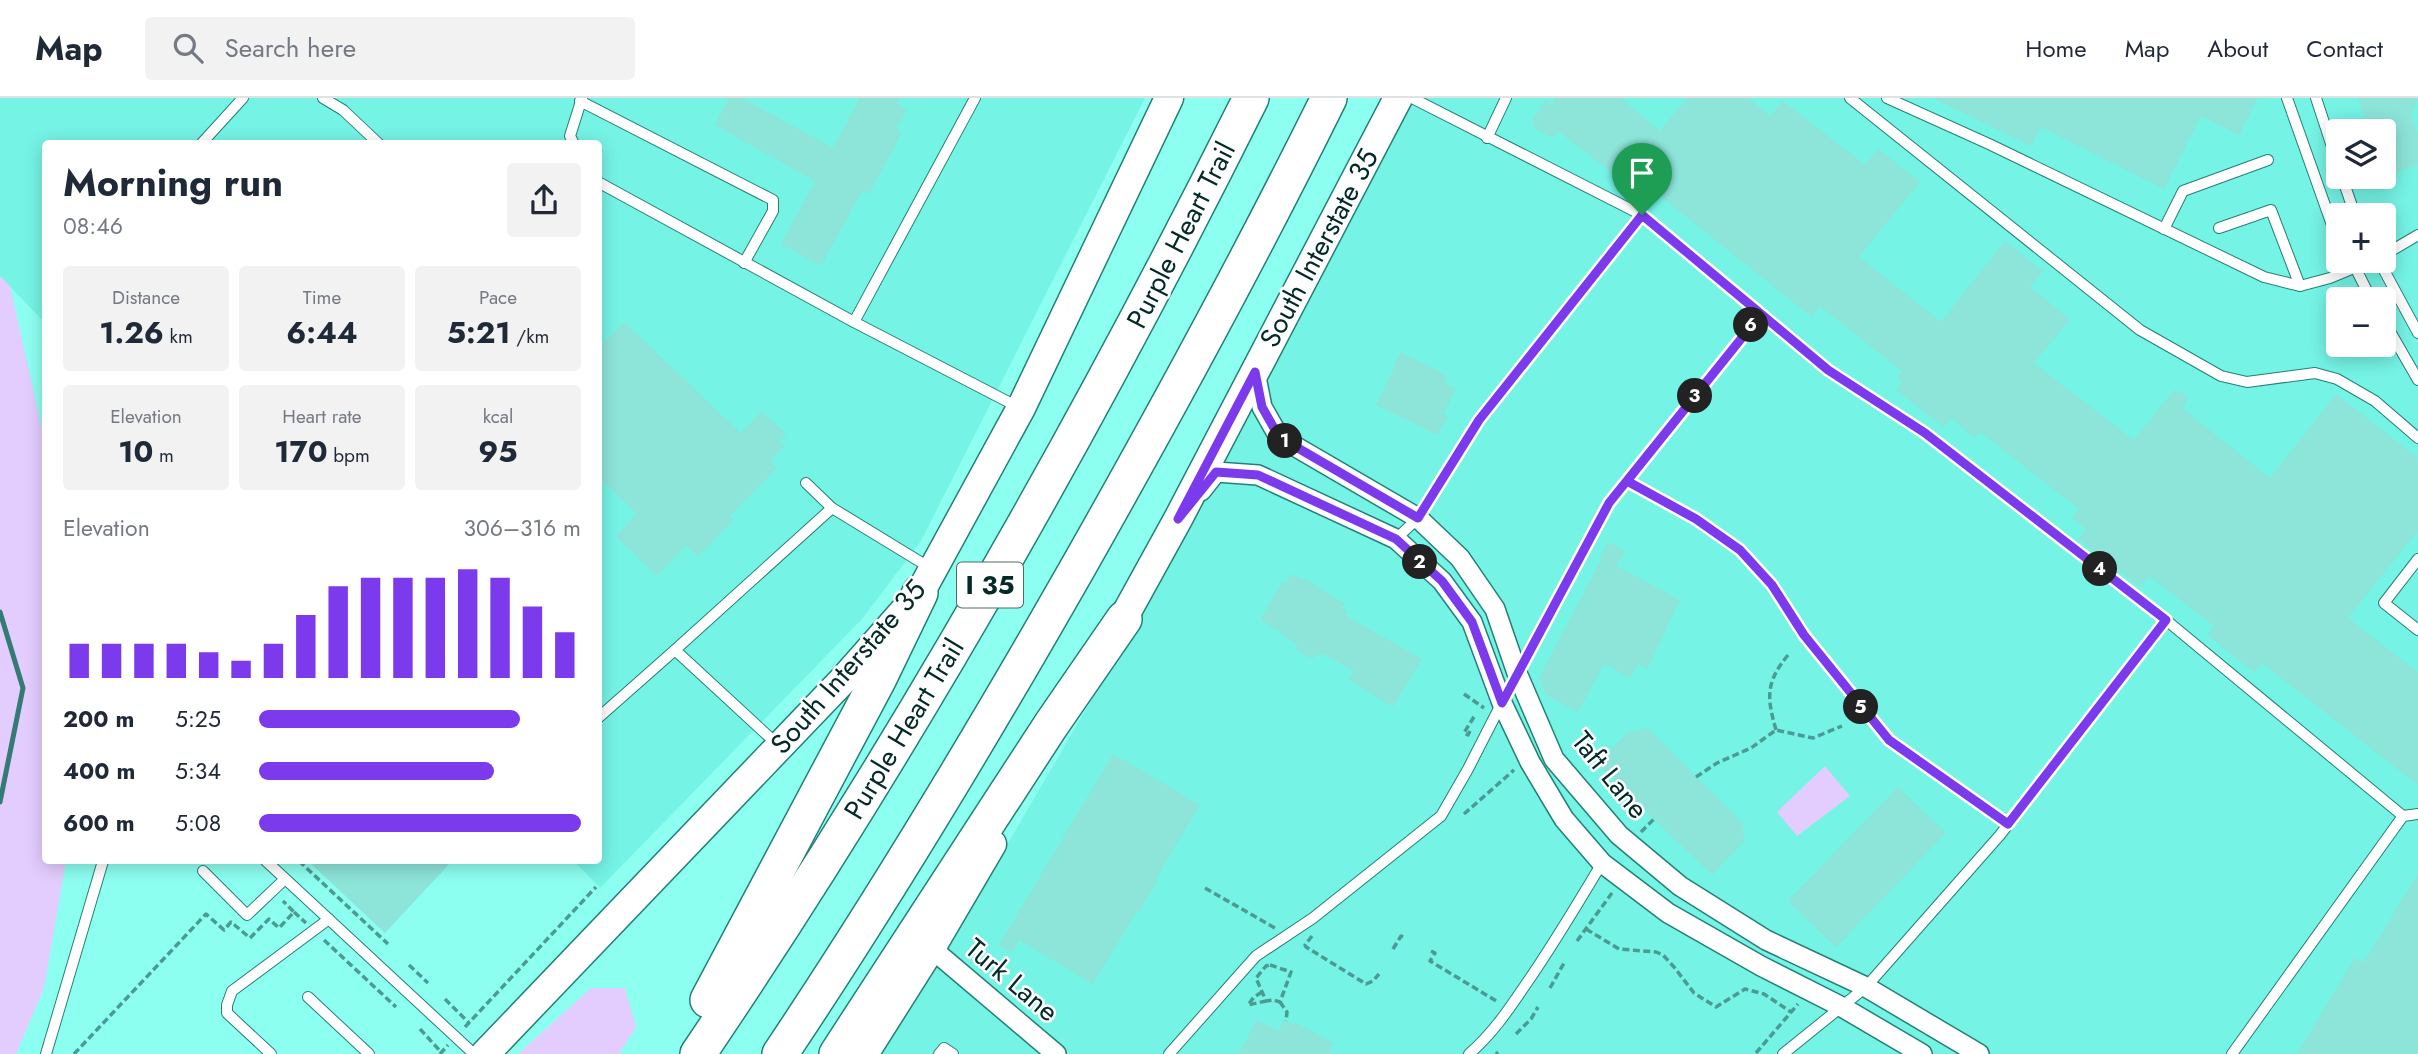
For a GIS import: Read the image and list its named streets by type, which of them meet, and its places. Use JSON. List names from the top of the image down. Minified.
{"streets":{"highway":["Purple Heart Trail","I 35"],"main road":["South Interstate 35"],"street":["Taft Lane","Turk Lane"]},"crossings":[["South Interstate 35","Taft Lane"],["South Interstate 35","Turk Lane"]],"page":{"header":"Map","search":"Search here","nav":["Home","Map","About","Contact"],"map_buttons":["+","−"],"heading":["Morning run","08:46"],"stats":[["Distance","1.26 km"],["Time","6:44"],["Pace","5:21 /km"],["Elevation","10 m"],["Heart rate","170 bpm"],["kcal","95"]],"pins":["6","3","1","2","4","5"],"chart":["Elevation","306–316 m"],"list":[{"name":"200 m","note":"5:25"},{"name":"400 m","note":"5:34"},{"name":"600 m","note":"5:08"}]}}
